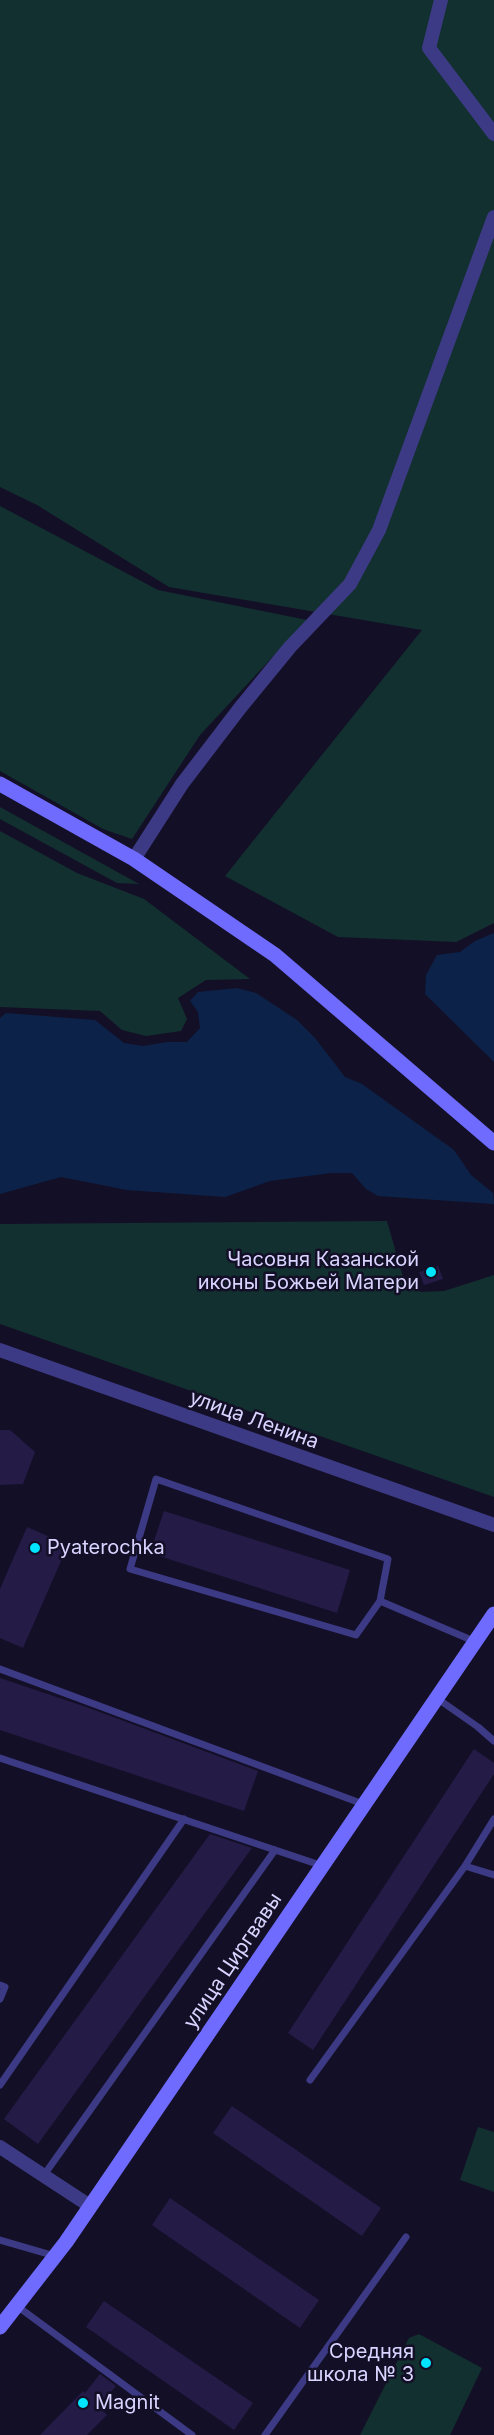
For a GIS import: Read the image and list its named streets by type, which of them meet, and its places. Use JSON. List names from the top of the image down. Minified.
{"streets":{"main road":["улица Циргвавы"],"street":["улица Ленина"]},"places":["Часовня Казанской иконы Божьей Матери","Pyaterochka","Средняя школа № 3","Magnit"]}
